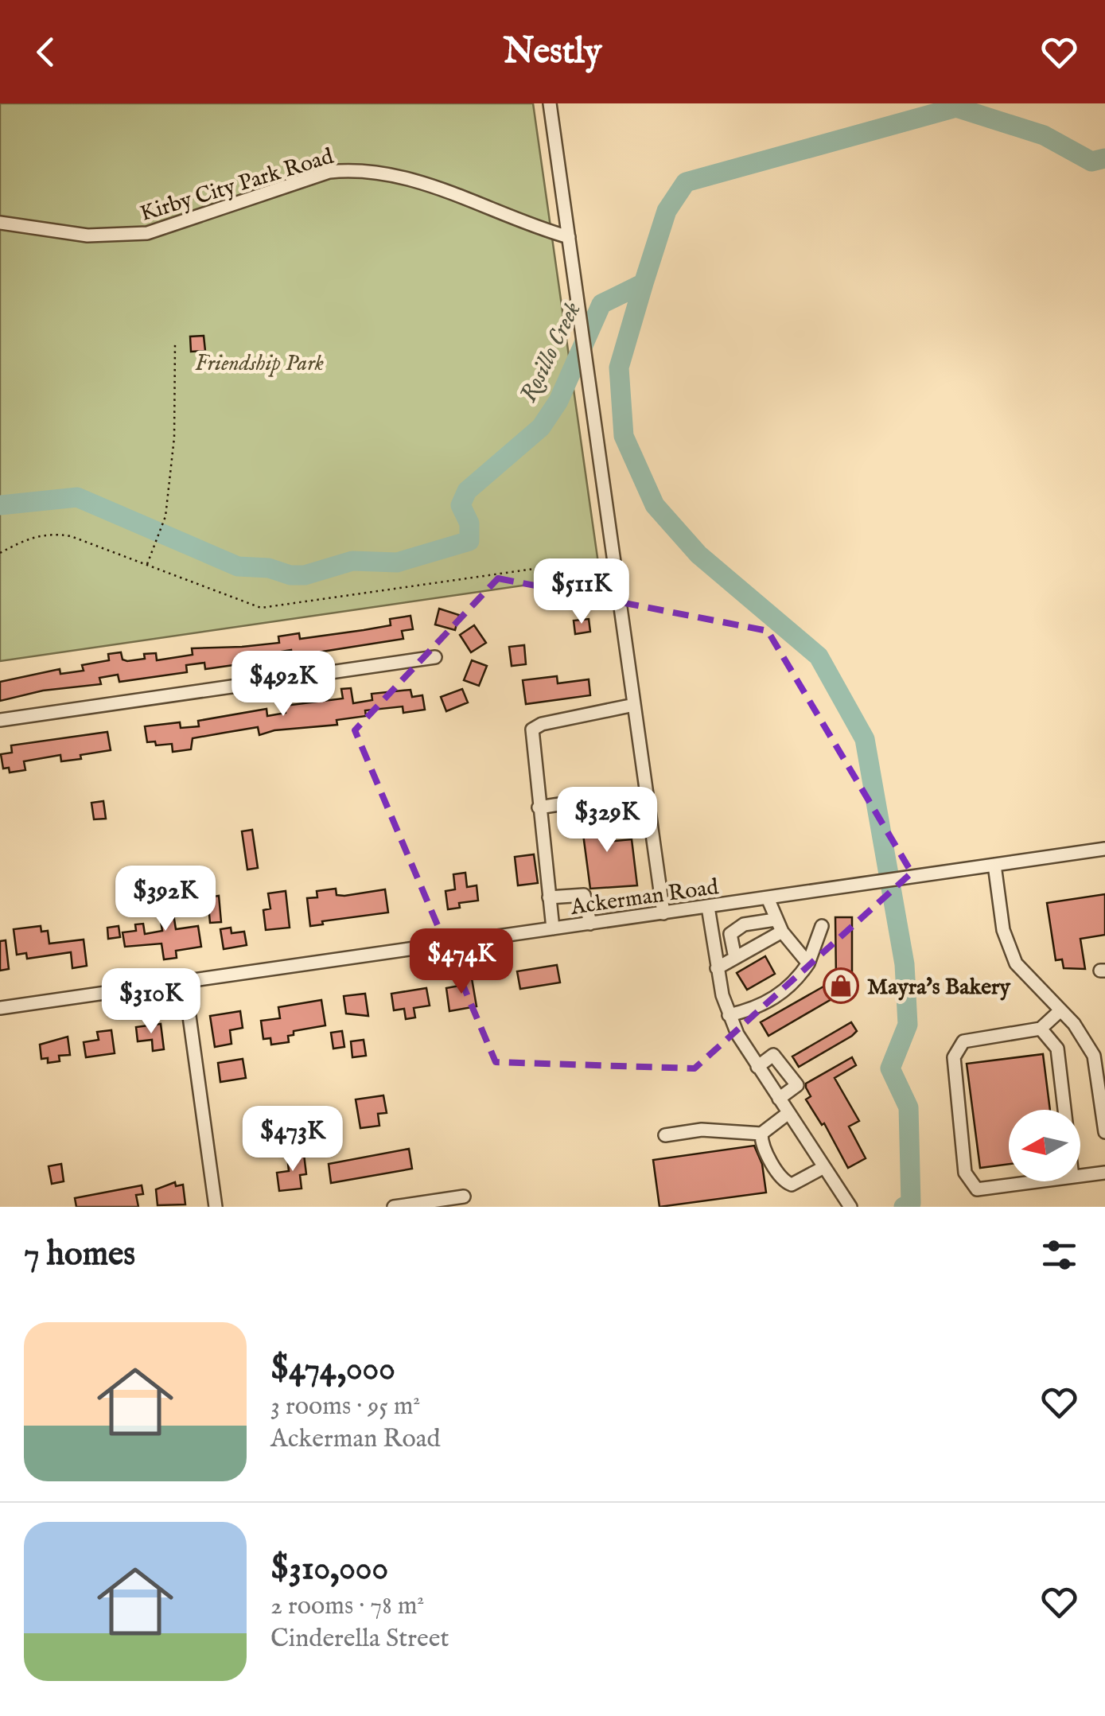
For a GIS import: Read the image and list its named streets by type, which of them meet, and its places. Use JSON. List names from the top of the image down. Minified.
{"streets":{"street":["Kirby City Park Road","Ackerman Road"]},"water":["Rosillo Creek"],"parks":["Friendship Park"],"places":{"shop":["Mayra's Bakery"]},"north":"left","page":{"header":"Nestly","price":["$511K","$492K","$329K","$392K","$474K","$310K","$473K"],"heading":"7 homes","list":[{"name":"$474,000","note":"3 rooms · 95 m² · Ackerman Road"},{"name":"$310,000","note":"2 rooms · 78 m² · Cinderella Street"}]}}
